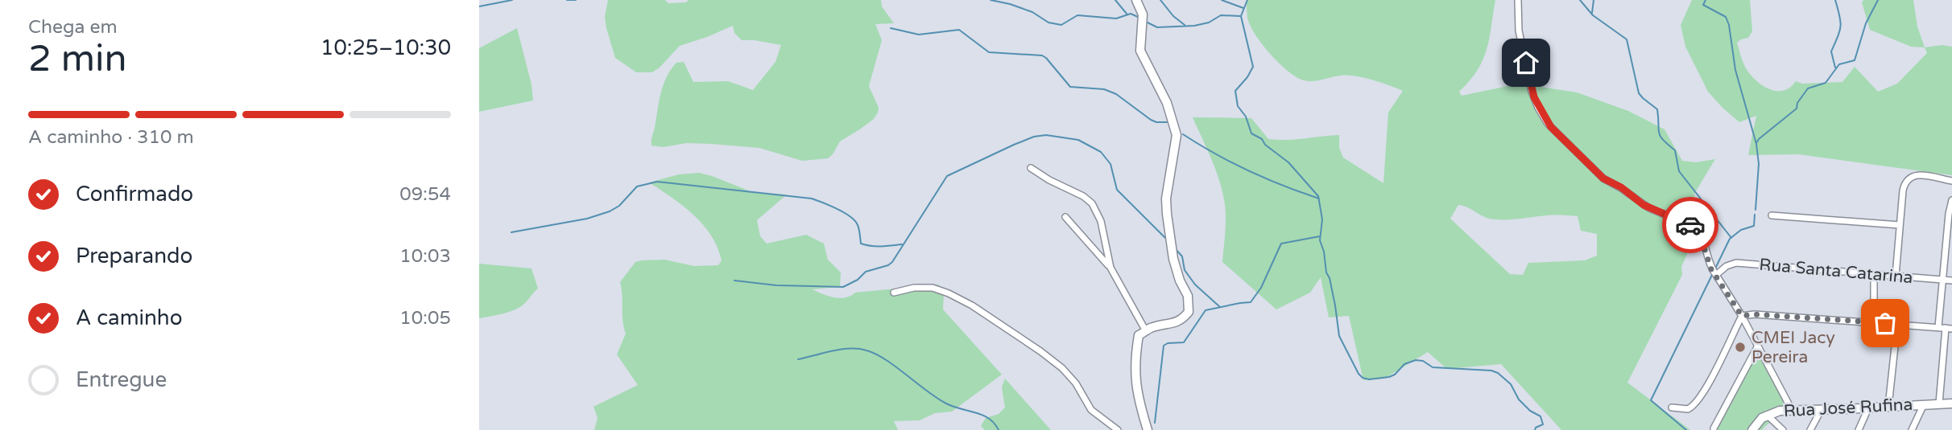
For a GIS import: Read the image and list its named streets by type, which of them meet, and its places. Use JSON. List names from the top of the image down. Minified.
{"streets":{"street":["Rua Santa Catarina","Rua José Rufina"]},"places":["CMEI Jacy Pereira"],"page":{"heading":["2 min","Chega em","10:25–10:30"],"bar":"A caminho · 310 m","list":[["Confirmado","09:54"],["Preparando","10:03"],["A caminho","10:05"],"Entregue"]}}
